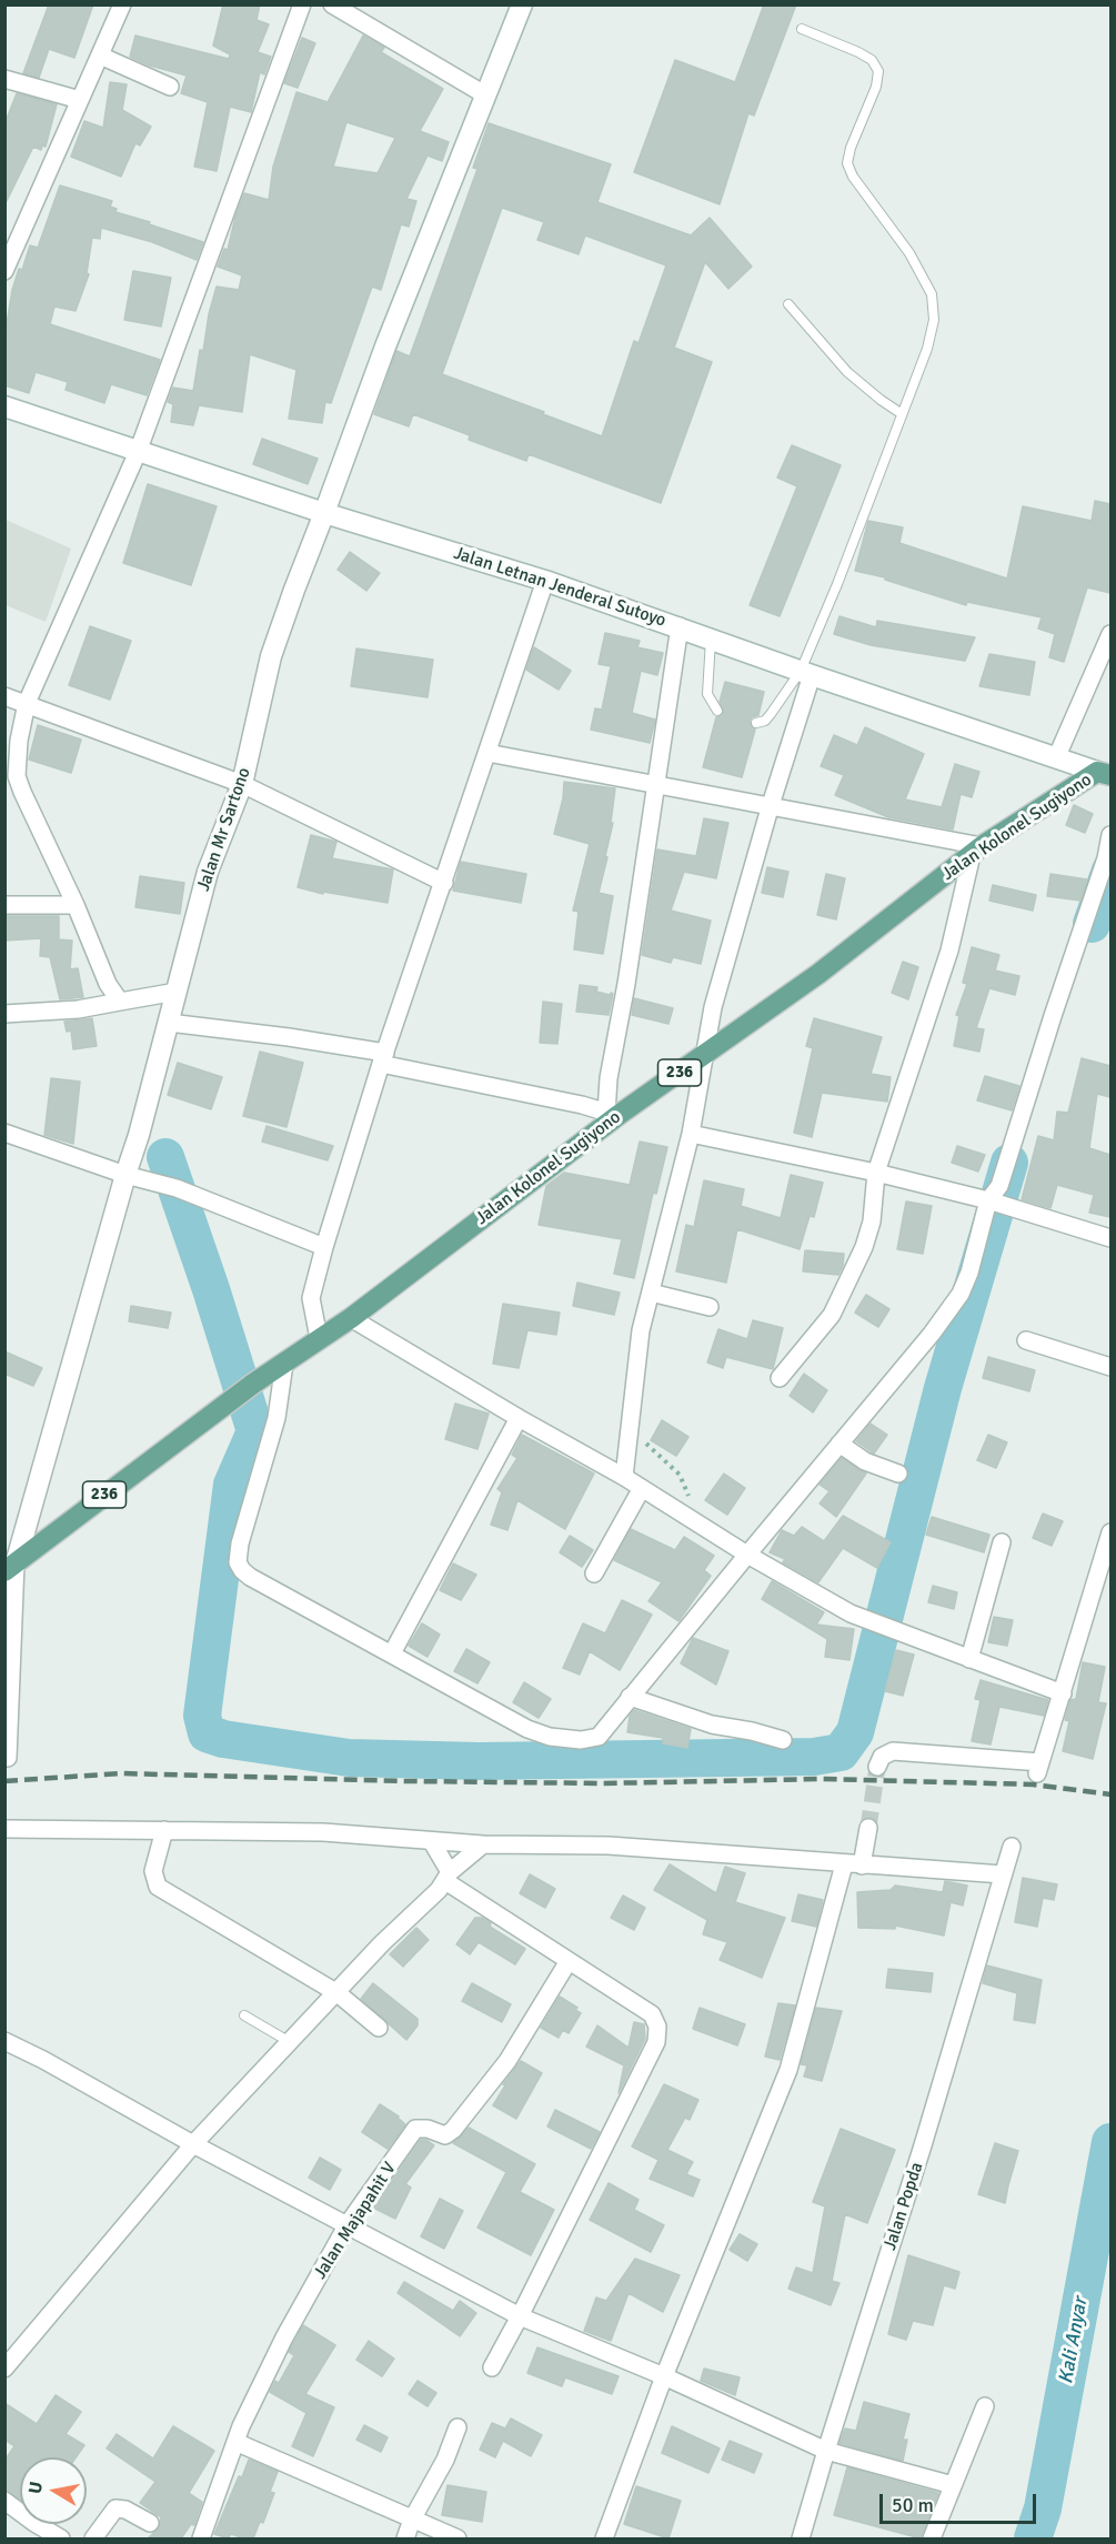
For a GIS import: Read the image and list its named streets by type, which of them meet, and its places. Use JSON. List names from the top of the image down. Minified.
{"streets":{"main road":["Jalan Letnan Jenderal Sutoyo","Jalan Kolonel Sugiyono","Jalan Mr Sartono","236"],"street":["Jalan Popda","Jalan Majapahit V"]},"crossings":[["Jalan Letnan Jenderal Sutoyo","Jalan Kolonel Sugiyono"],["Jalan Letnan Jenderal Sutoyo","Jalan Mr Sartono"],["Jalan Kolonel Sugiyono","Jalan Mr Sartono"]],"water":["Kali Anyar"],"scale_bar":"50 m","north":"left"}
